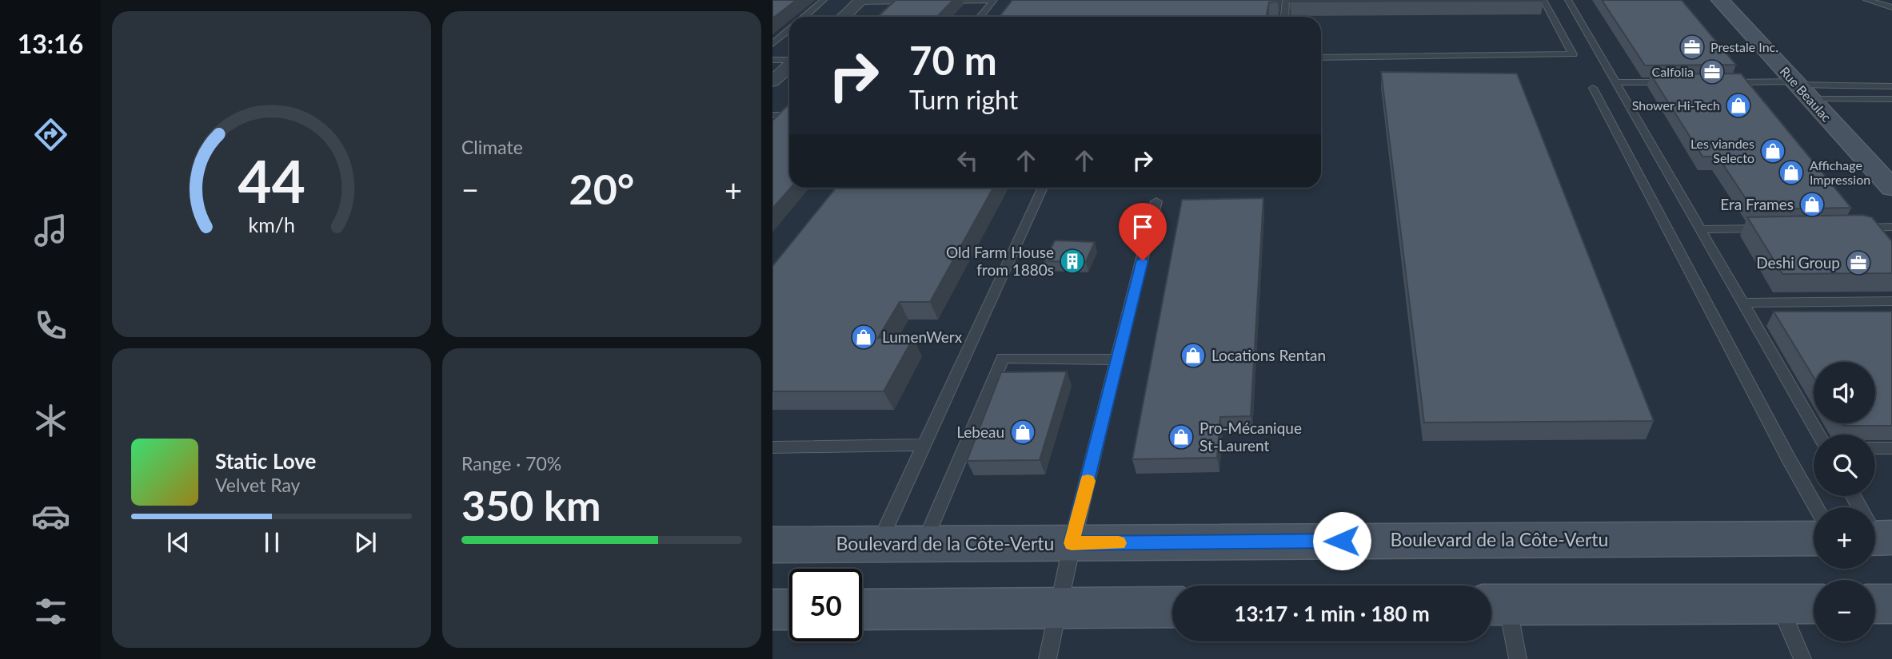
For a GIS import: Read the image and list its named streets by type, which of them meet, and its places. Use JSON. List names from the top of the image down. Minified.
{"streets":{"main road":["Rue Beaulac","Boulevard de la Côte-Vertu"]},"places":{"office":["Prestale Inc.","Calfolia","Deshi Group"],"shop":["Shower Hi-Tech","Les viandes Selecto","Affichage Impression","Era Frames","LumenWerx","Locations Rentan","Lebeau","Pro-Mécanique St-Laurent"],"building":["Old Farm House from 1880s"]},"page":{"tabs":"13:16","tile":["Climate",["Range · 70%","350 km"]],"turn":["70 m","Turn right"],"heat":["−","20°","+"],"map_buttons":["+","−"],"song":["Static Love","Velvet Ray"],"limit":"50","trip":"13:17 · 1 min · 180 m","gauge":["44","km/h"]}}
